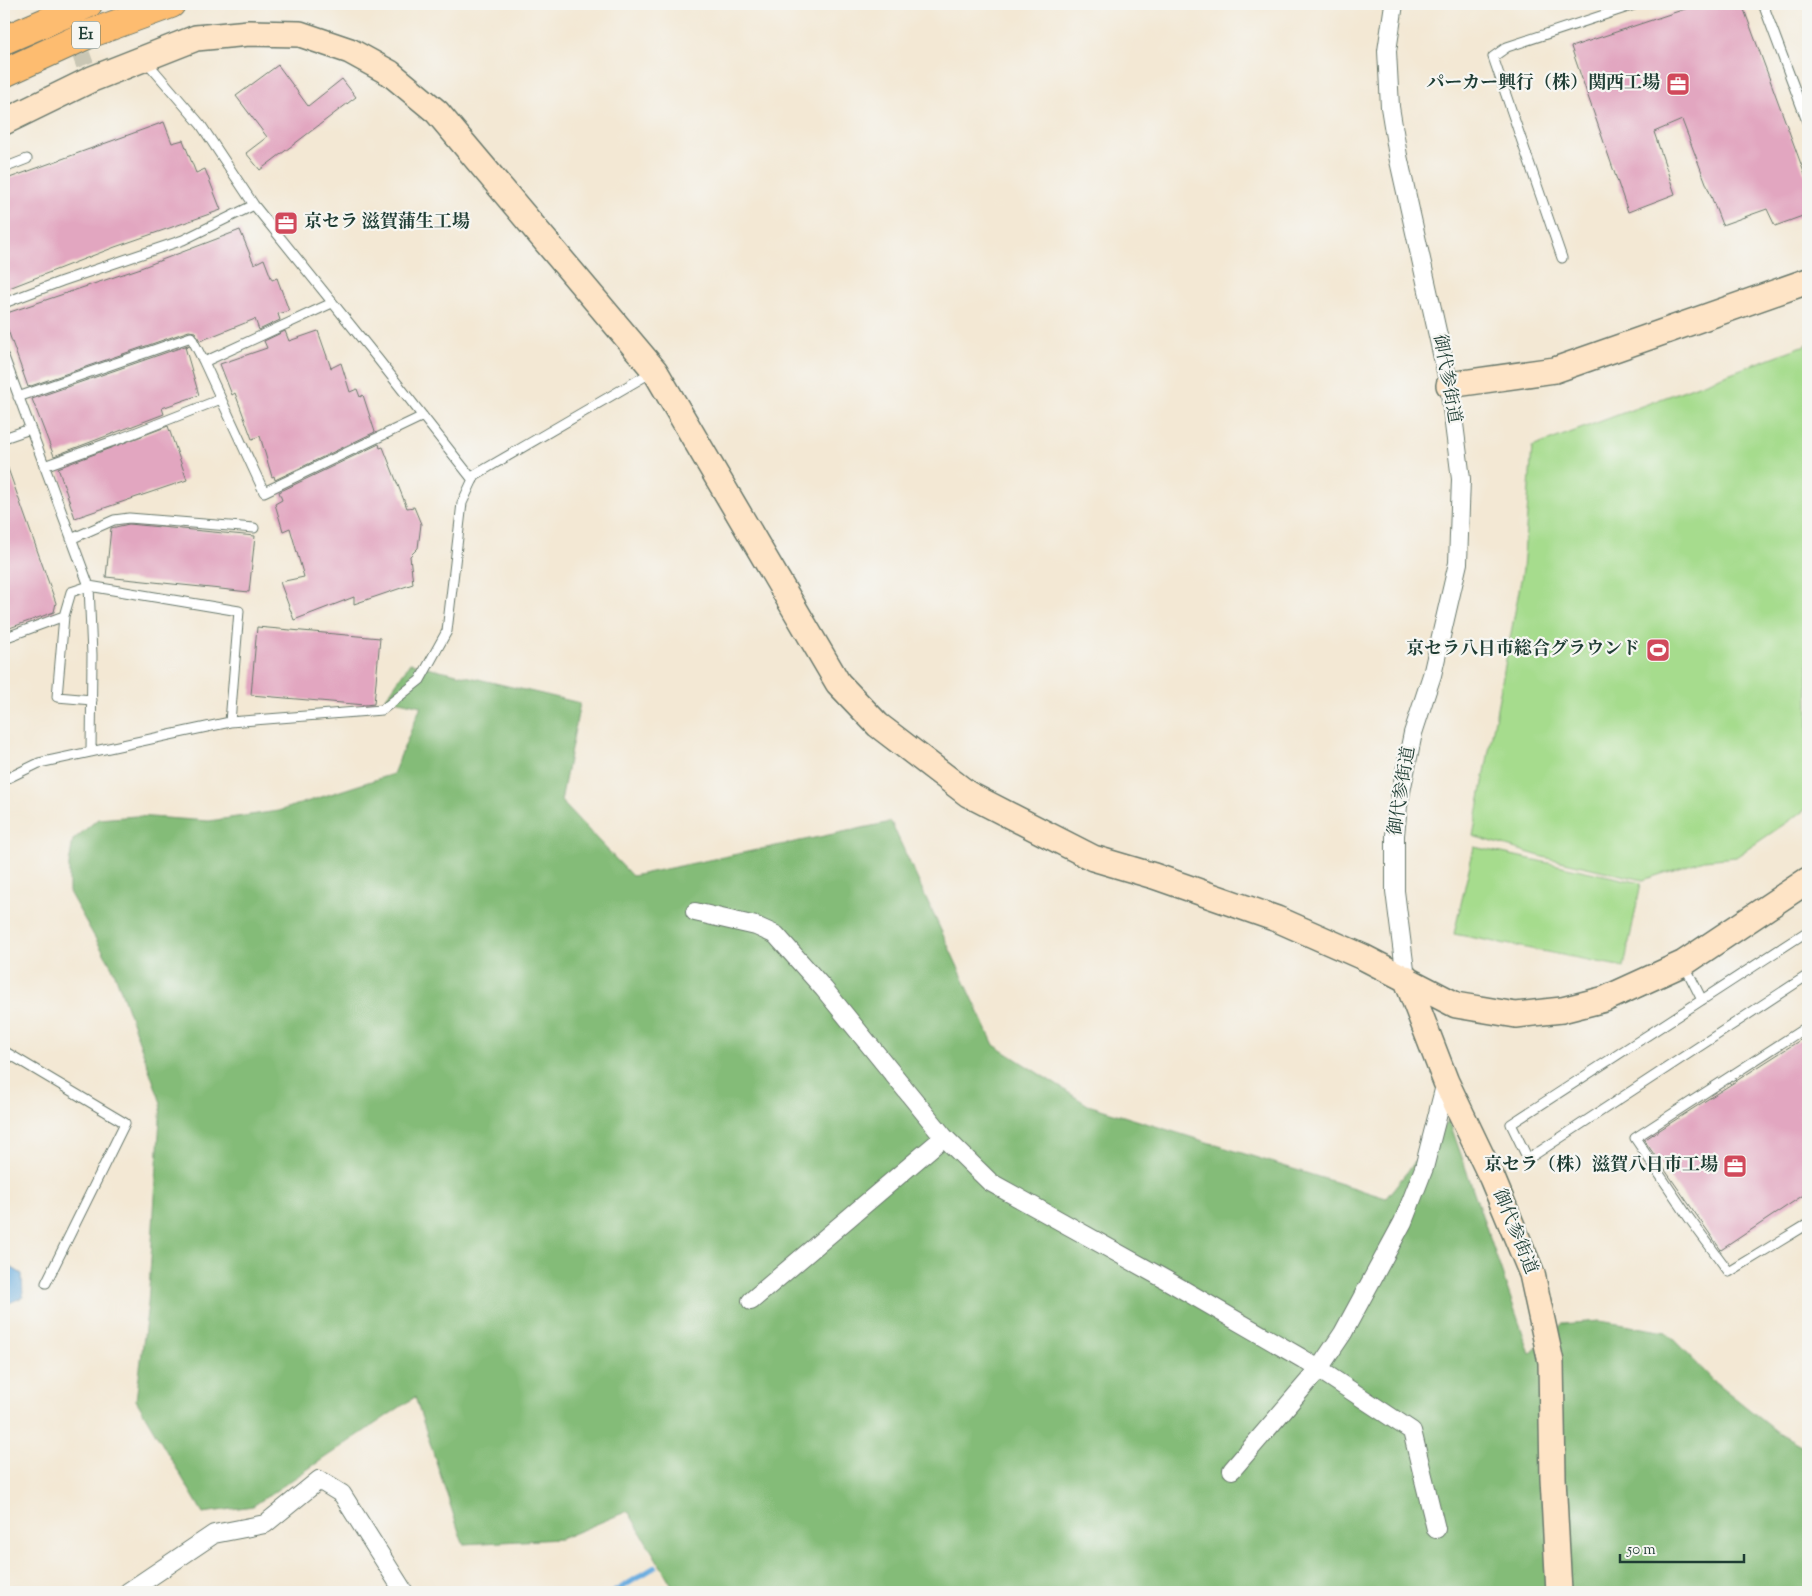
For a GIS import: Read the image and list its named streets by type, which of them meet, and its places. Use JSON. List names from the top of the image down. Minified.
{"streets":{"highway":["E1"],"street":["御代参街道"]},"places":{"office":["パーカー興行（株）関西工場","京セラ 滋賀蒲生工場","京セラ（株）滋賀八日市工場"],"sports":["京セラ八日市総合グラウンド"]},"scale_bar":"50 m"}
